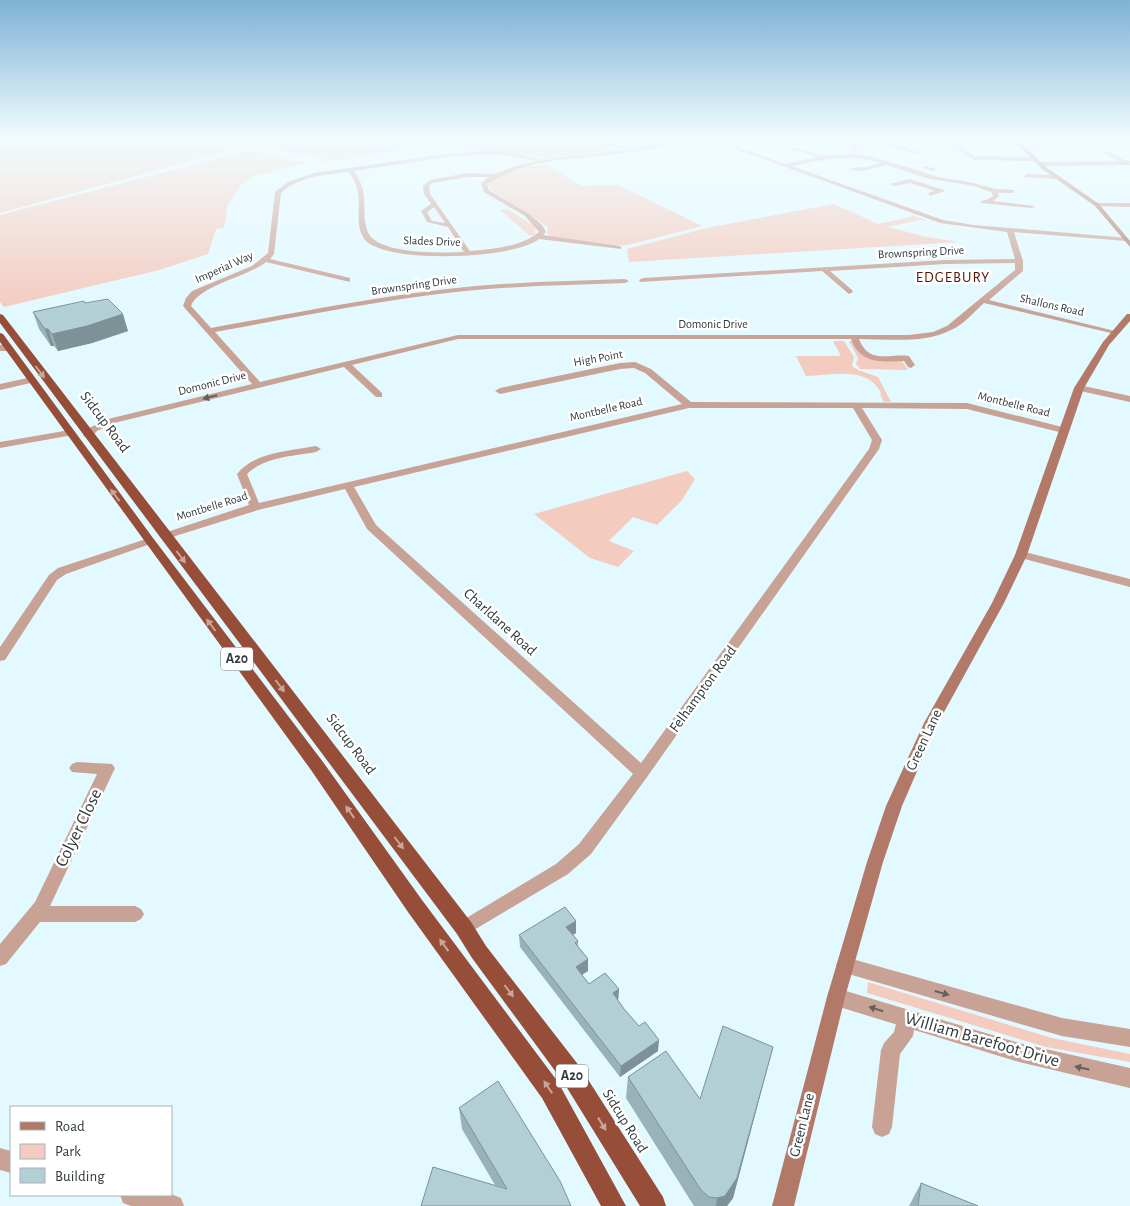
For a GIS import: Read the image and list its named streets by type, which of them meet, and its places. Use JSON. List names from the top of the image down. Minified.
{"streets":{"highway":["Sidcup Road","A20"],"main road":["Green Lane"],"street":["Slades Drive","Brownspring Drive","Imperial Way","Shallons Road","Domonic Drive","High Point","Montbelle Road","Charldane Road","Felhampton Road","Colyer Close","William Barefoot Drive"]},"crossings":[["Brownspring Drive","Imperial Way"],["Brownspring Drive","Domonic Drive"],["Shallons Road","Domonic Drive"],["Shallons Road","Green Lane"],["Domonic Drive","Sidcup Road"],["High Point","Montbelle Road"],["Montbelle Road","Sidcup Road"],["Montbelle Road","Charldane Road"],["Montbelle Road","Felhampton Road"],["Montbelle Road","Green Lane"],["Sidcup Road","Felhampton Road"],["Charldane Road","Felhampton Road"],["Green Lane","William Barefoot Drive"]],"districts":["EDGEBURY"],"legend":["Road","Park","Building"]}
